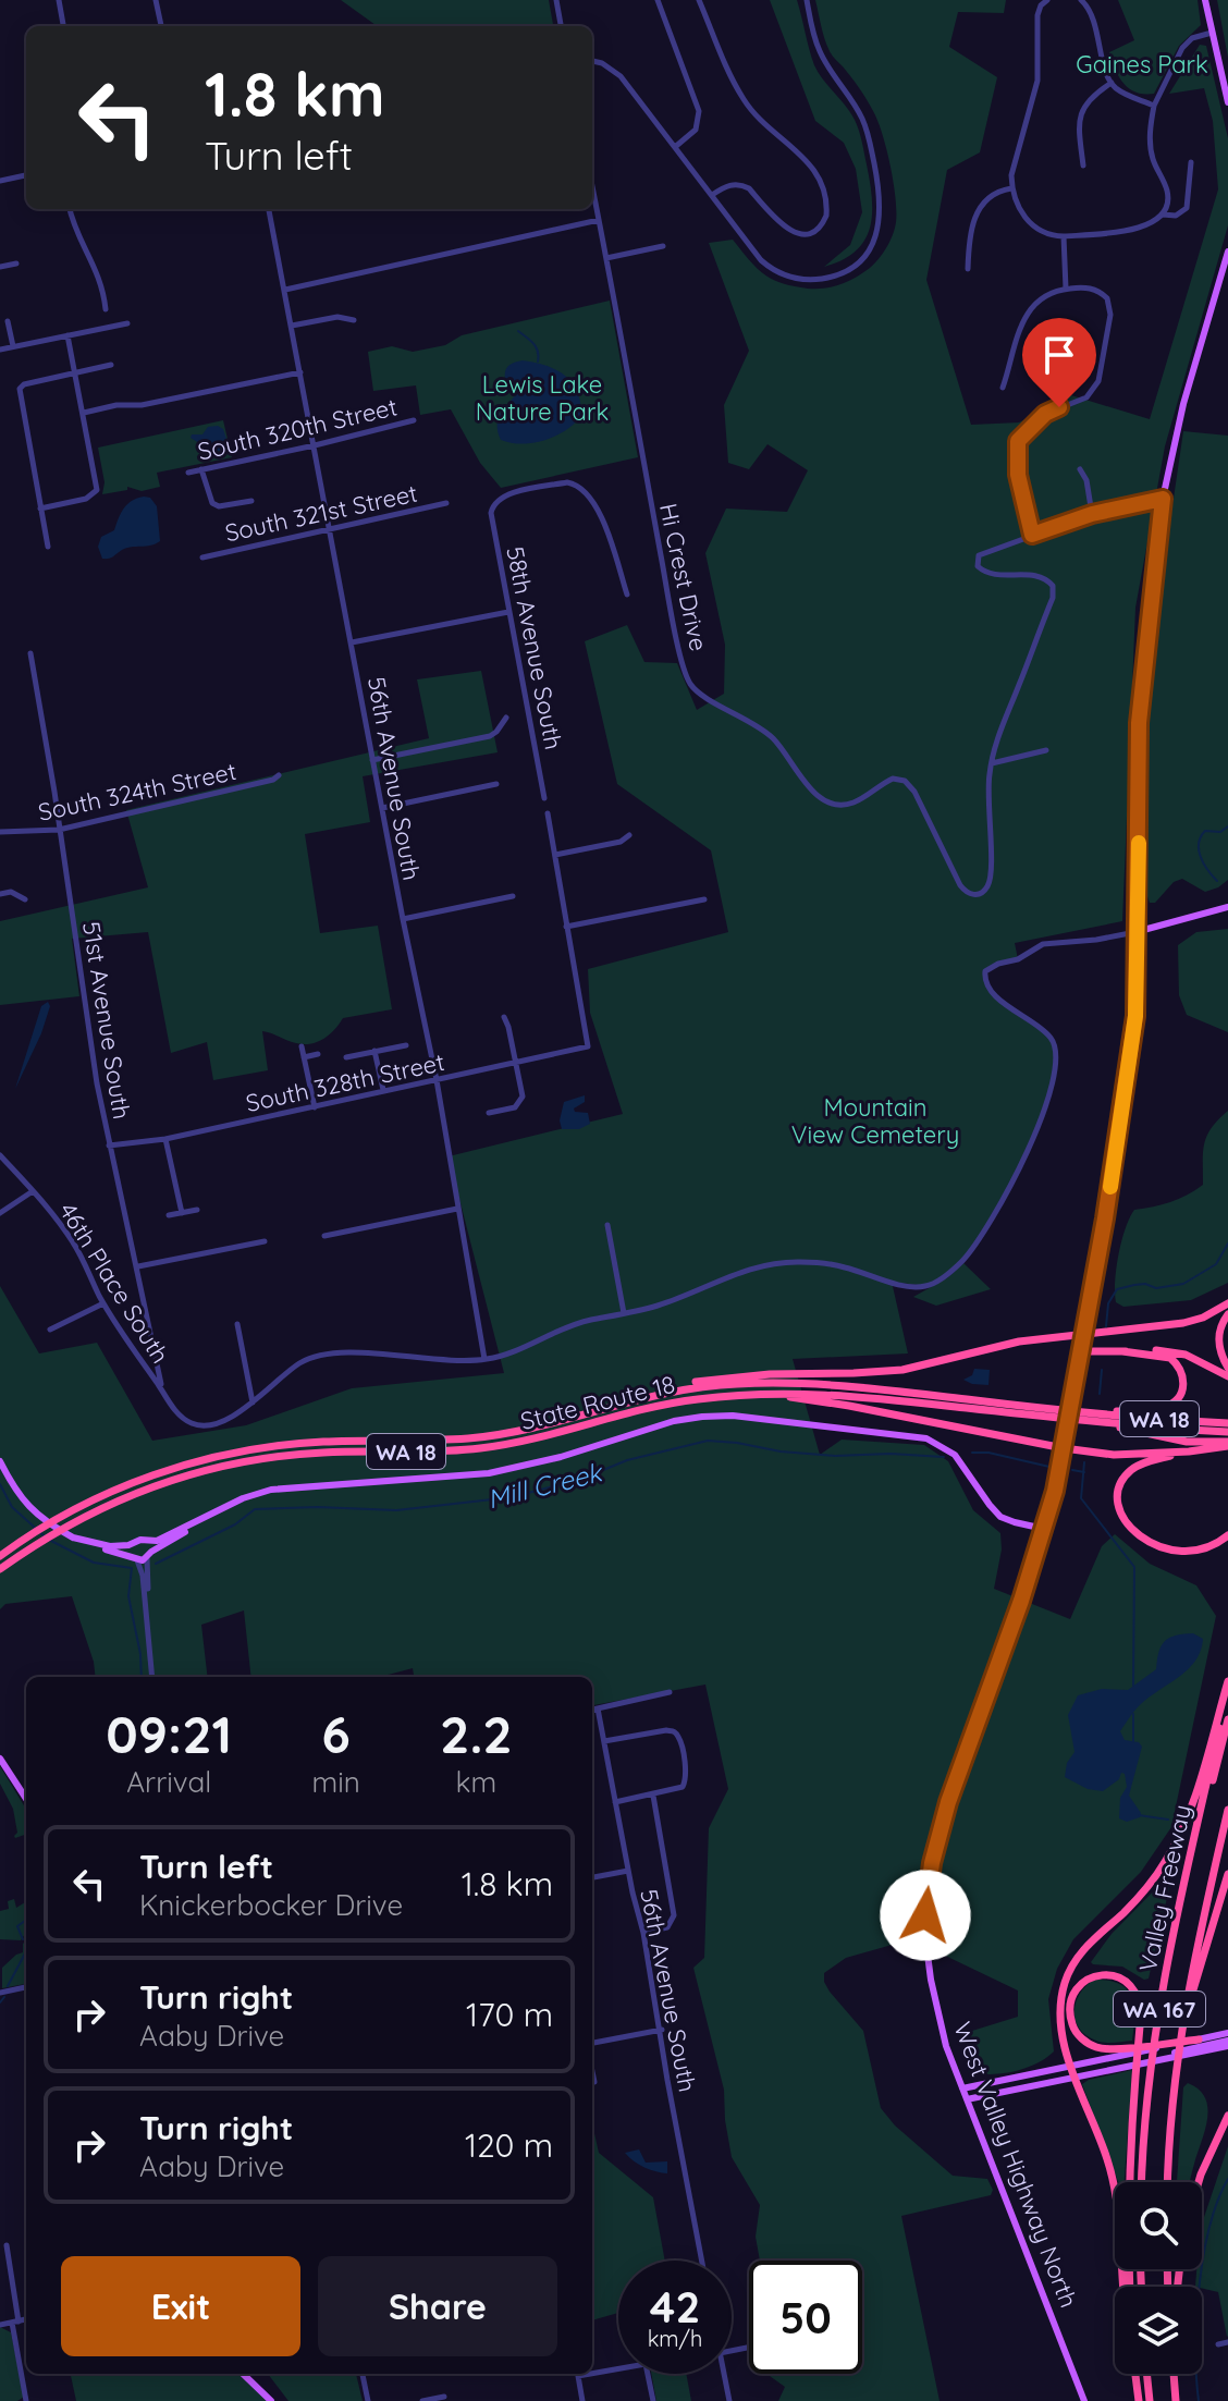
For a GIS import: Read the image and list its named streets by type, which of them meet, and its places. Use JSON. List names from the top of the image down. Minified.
{"streets":{"highway":["State Route 18","WA 18","Valley Freeway","WA 167"],"main road":["West Valley Highway North"],"street":["South 320th Street","South 321st Street","Hi Crest Drive","58th Avenue South","56th Avenue South","South 324th Street","51st Avenue South","South 328th Street","46th Place South"]},"crossings":[["South 320th Street","56th Avenue South"],["South 321st Street","56th Avenue South"],["56th Avenue South","South 328th Street"],["South 324th Street","51st Avenue South"],["51st Avenue South","South 328th Street"],["51st Avenue South","46th Place South"]],"water":["Mill Creek"],"parks":["Gaines Park","Lewis Lake Nature Park","Mountain View Cemetery"],"page":{"turn":["1.8 km","Turn left"],"eta":["09:21","Arrival","6","min","2.2","km"],"list":[{"name":"Turn left","note":"Knickerbocker Drive","value":"1.8 km"},{"name":"Turn right","note":"Aaby Drive","value":"170 m"},{"name":"Turn right","note":"Aaby Drive","value":"120 m"}],"buttons":["Exit","Share"],"speed":"42 km/h","limit":"50"}}
